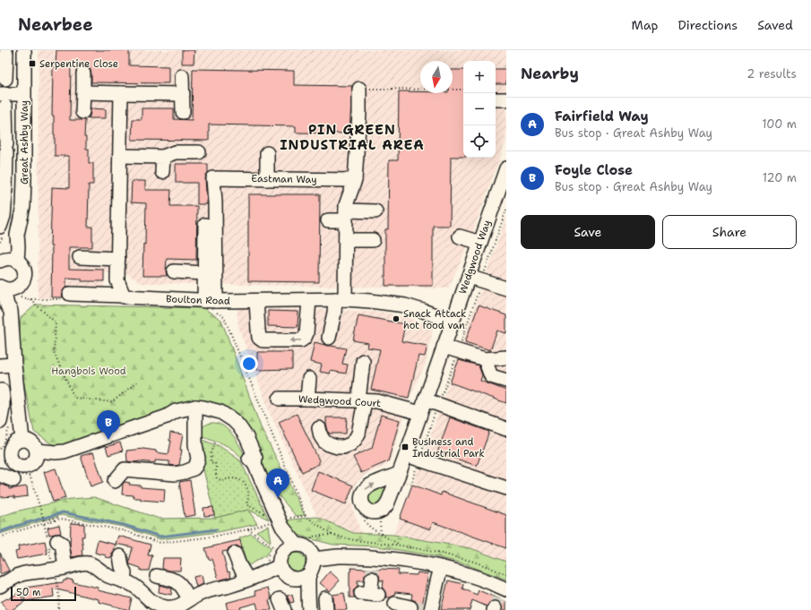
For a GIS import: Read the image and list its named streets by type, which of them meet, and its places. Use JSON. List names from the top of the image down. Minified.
{"streets":{"street":["Great Ashby Way","Eastman Way","Wedgwood Way","Boulton Road","Wedgwood Court"]},"crossings":[["Eastman Way","Boulton Road"],["Wedgwood Way","Boulton Road"],["Wedgwood Way","Wedgwood Court"]],"districts":["PIN GREEN INDUSTRIAL AREA"],"parks":["Hangbois Wood"],"places":{"transit":["Serpentine Close","Business and Industrial Park"],"other":["Snack Attack hot food van"]},"scale_bar":"50 m","north":"bottom","page":{"header":"Nearbee","nav":["Map","Directions","Saved"],"heading":["Nearby","2 results"],"map_buttons":["+","−"],"list":[{"mark":"A","name":"Fairfield Way","note":"Bus stop · Great Ashby Way","value":"100 m"},{"mark":"B","name":"Foyle Close","note":"Bus stop · Great Ashby Way","value":"120 m"}],"buttons":["Save","Share"],"pins":["B","A"],"scale":"50 m"}}
